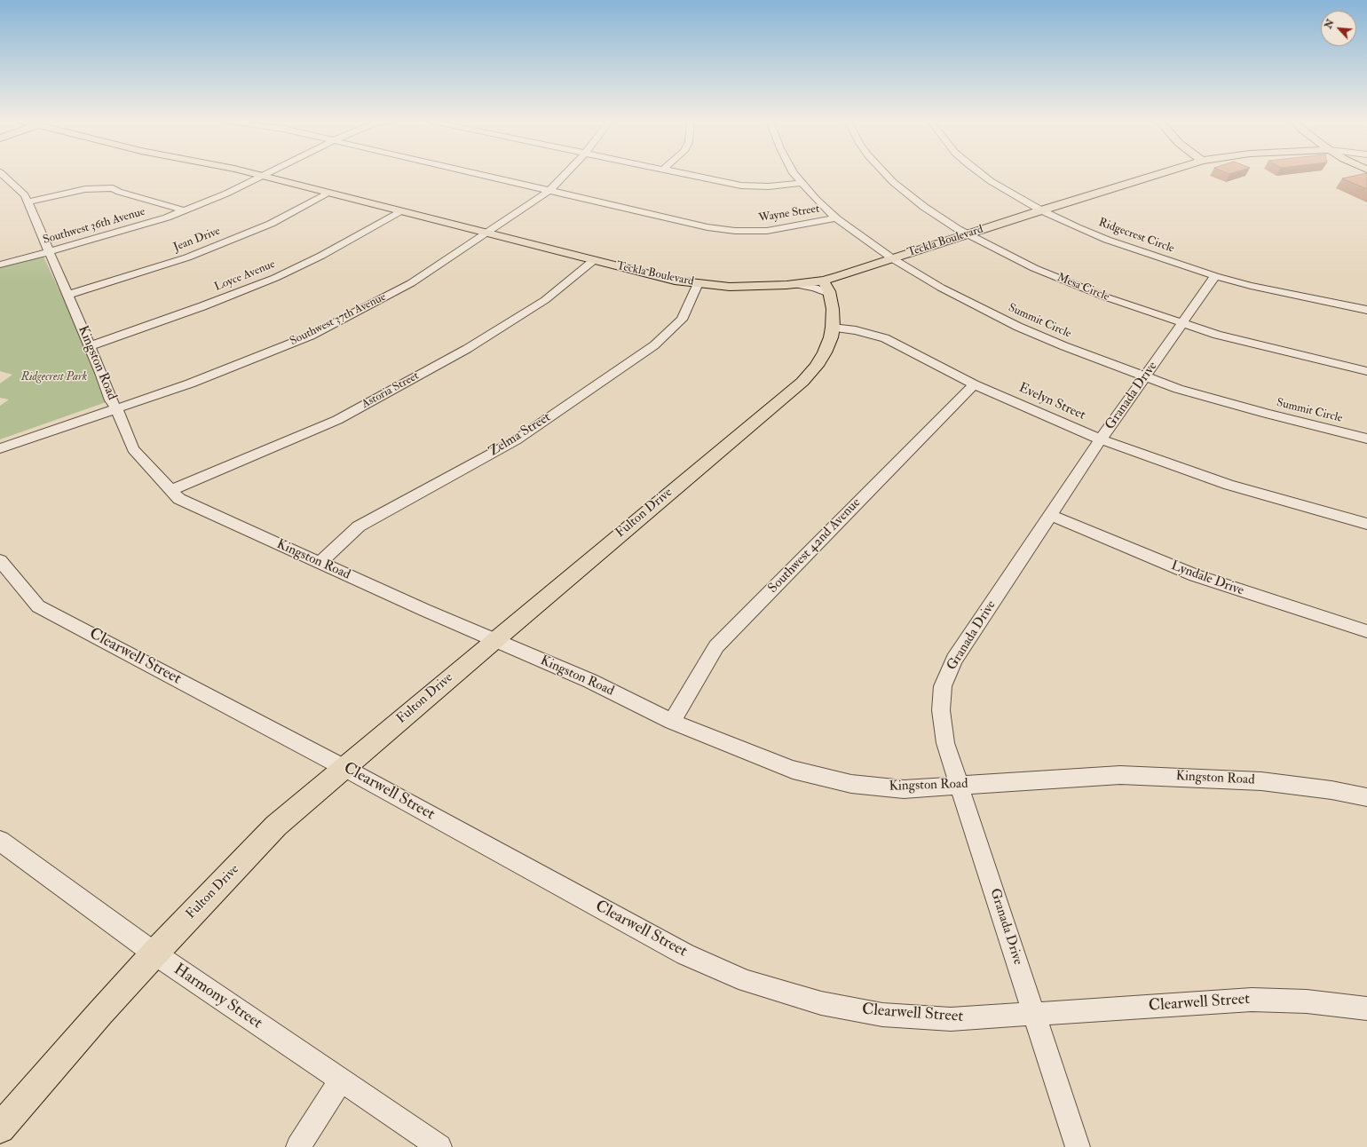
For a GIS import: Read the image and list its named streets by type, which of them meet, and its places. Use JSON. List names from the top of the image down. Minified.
{"streets":{"main road":["Teckla Boulevard","Fulton Drive"],"street":["Wayne Street","Southwest 36th Avenue","Ridgecrest Circle","Jean Drive","Loyce Avenue","Mesa Circle","Southwest 37th Avenue","Summit Circle","Kingston Road","Astoria Street","Granada Drive","Evelyn Street","Zelma Street","Southwest 42nd Avenue","Lyndale Drive","Clearwell Street","Harmony Street"]},"crossings":[["Wayne Street","Southwest 37th Avenue"],["Wayne Street","Summit Circle"],["Southwest 36th Avenue","Teckla Boulevard"],["Southwest 36th Avenue","Kingston Road"],["Ridgecrest Circle","Teckla Boulevard"],["Ridgecrest Circle","Granada Drive"],["Jean Drive","Teckla Boulevard"],["Jean Drive","Kingston Road"],["Teckla Boulevard","Loyce Avenue"],["Teckla Boulevard","Mesa Circle"],["Teckla Boulevard","Southwest 37th Avenue"],["Teckla Boulevard","Summit Circle"],["Teckla Boulevard","Astoria Street"],["Teckla Boulevard","Zelma Street"],["Teckla Boulevard","Fulton Drive"],["Loyce Avenue","Kingston Road"],["Mesa Circle","Granada Drive"],["Southwest 37th Avenue","Kingston Road"],["Summit Circle","Granada Drive"],["Kingston Road","Astoria Street"],["Kingston Road","Granada Drive"],["Kingston Road","Zelma Street"],["Kingston Road","Fulton Drive"],["Kingston Road","Southwest 42nd Avenue"],["Granada Drive","Evelyn Street"],["Granada Drive","Lyndale Drive"],["Granada Drive","Clearwell Street"],["Evelyn Street","Fulton Drive"],["Evelyn Street","Southwest 42nd Avenue"],["Fulton Drive","Clearwell Street"],["Fulton Drive","Harmony Street"]],"parks":["Ridgecrest Park"],"north":"top left"}
